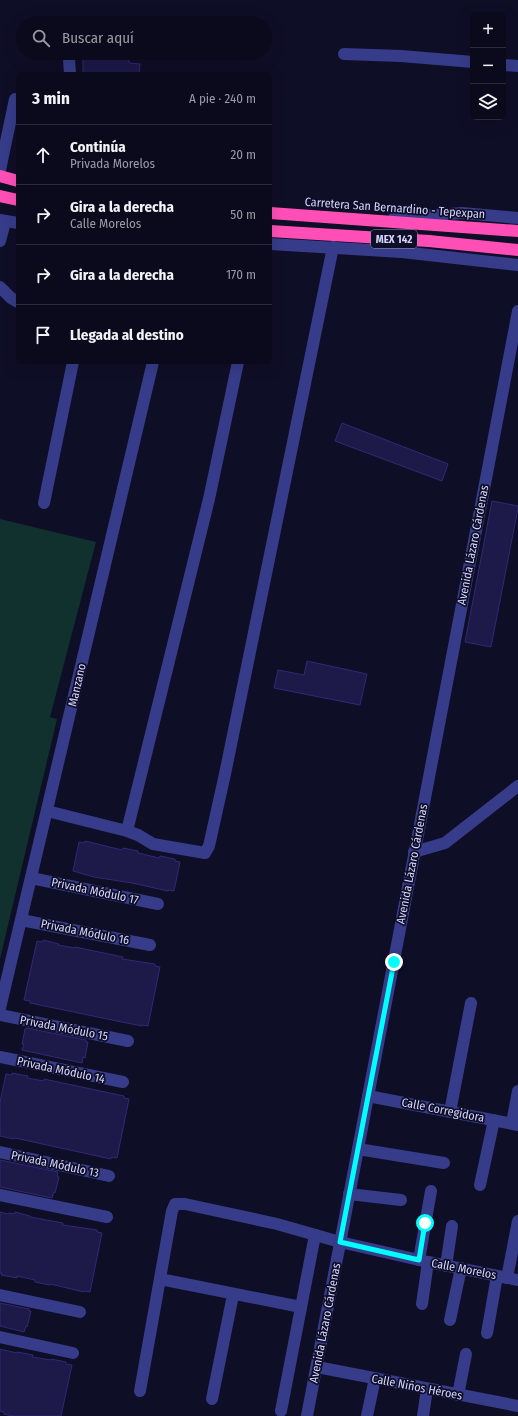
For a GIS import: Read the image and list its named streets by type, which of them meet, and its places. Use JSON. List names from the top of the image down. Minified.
{"streets":{"highway":["Carretera San Bernardino - Tepexpan","MEX 142"],"street":["Avenida Lázaro Cárdenas","Manzano","Privada Módulo 17","Privada Módulo 16","Privada Módulo 15","Privada Módulo 14","Calle Corregidora","Privada Módulo 13","Calle Morelos","Calle Niños Héroes"]},"crossings":[["Avenida Lázaro Cárdenas","Calle Corregidora"],["Avenida Lázaro Cárdenas","Calle Morelos"],["Avenida Lázaro Cárdenas","Calle Niños Héroes"],["Manzano","Privada Módulo 17"],["Manzano","Privada Módulo 16"]],"page":{"map_buttons":["+","−"],"search":"Buscar aquí","heading":["3 min","A pie · 240 m"],"list":[["Continúa","Privada Morelos","20 m"],["Gira a la derecha","Calle Morelos","50 m"],["Gira a la derecha","170 m"],"Llegada al destino"]}}
